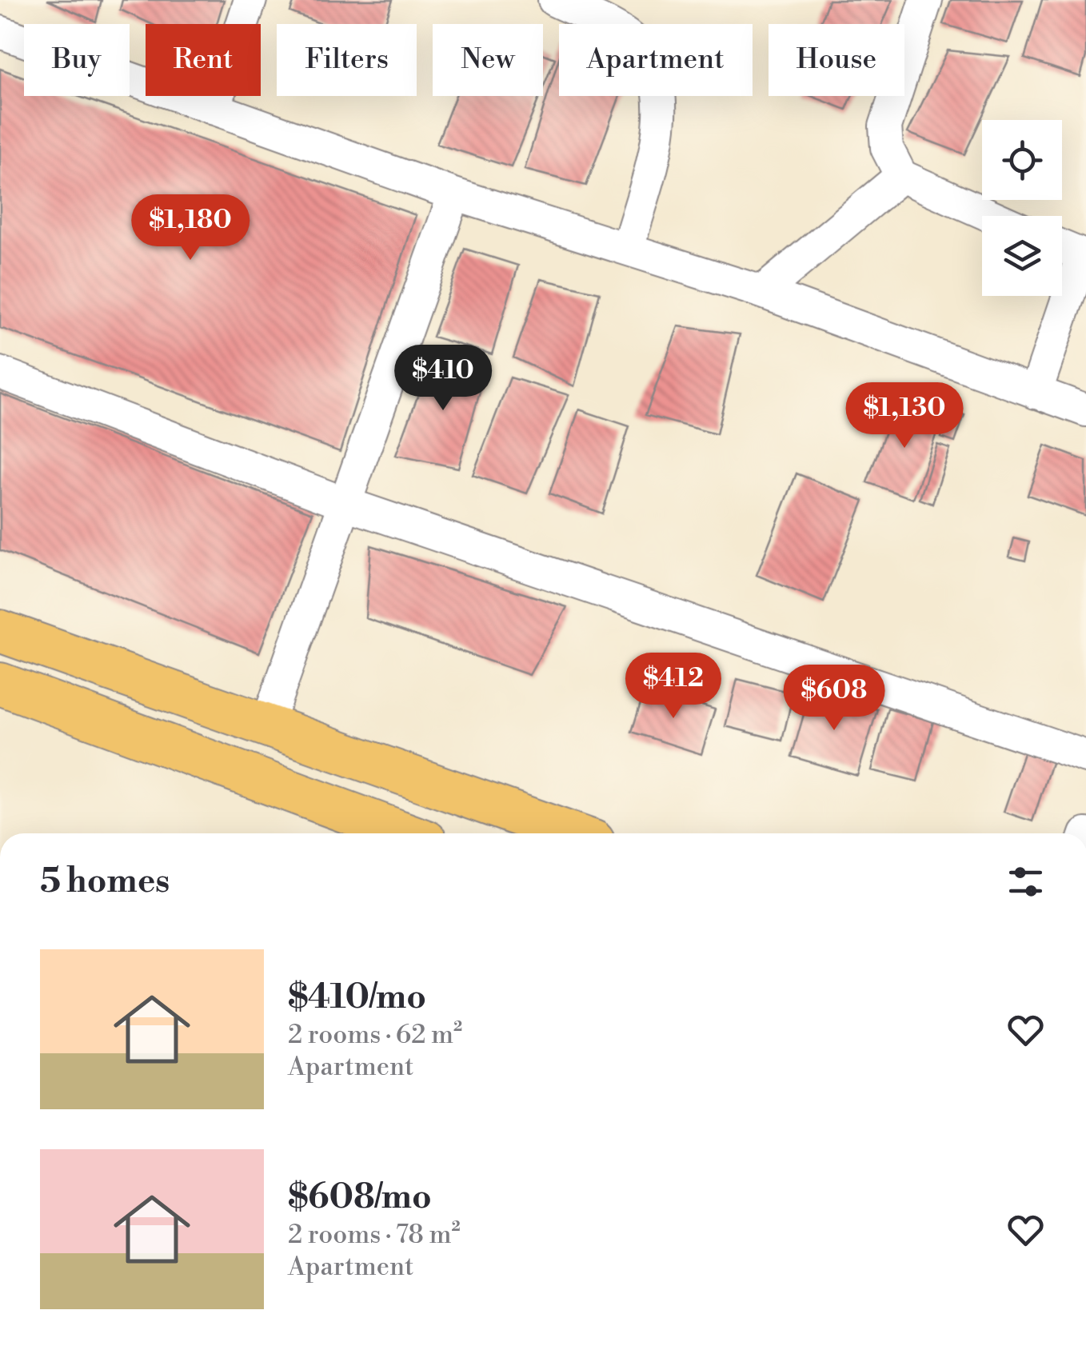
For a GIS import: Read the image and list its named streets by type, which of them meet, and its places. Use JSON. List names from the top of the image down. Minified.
{"page":{"chip":["Buy","Rent","Filters","New","Apartment","House"],"price":["$1,180","$410","$1,130","$412","$608"],"heading":"5 homes","list":[{"name":"$410/mo","note":"2 rooms · 62 m² · Apartment"},{"name":"$608/mo","note":"2 rooms · 78 m² · Apartment"}]}}
